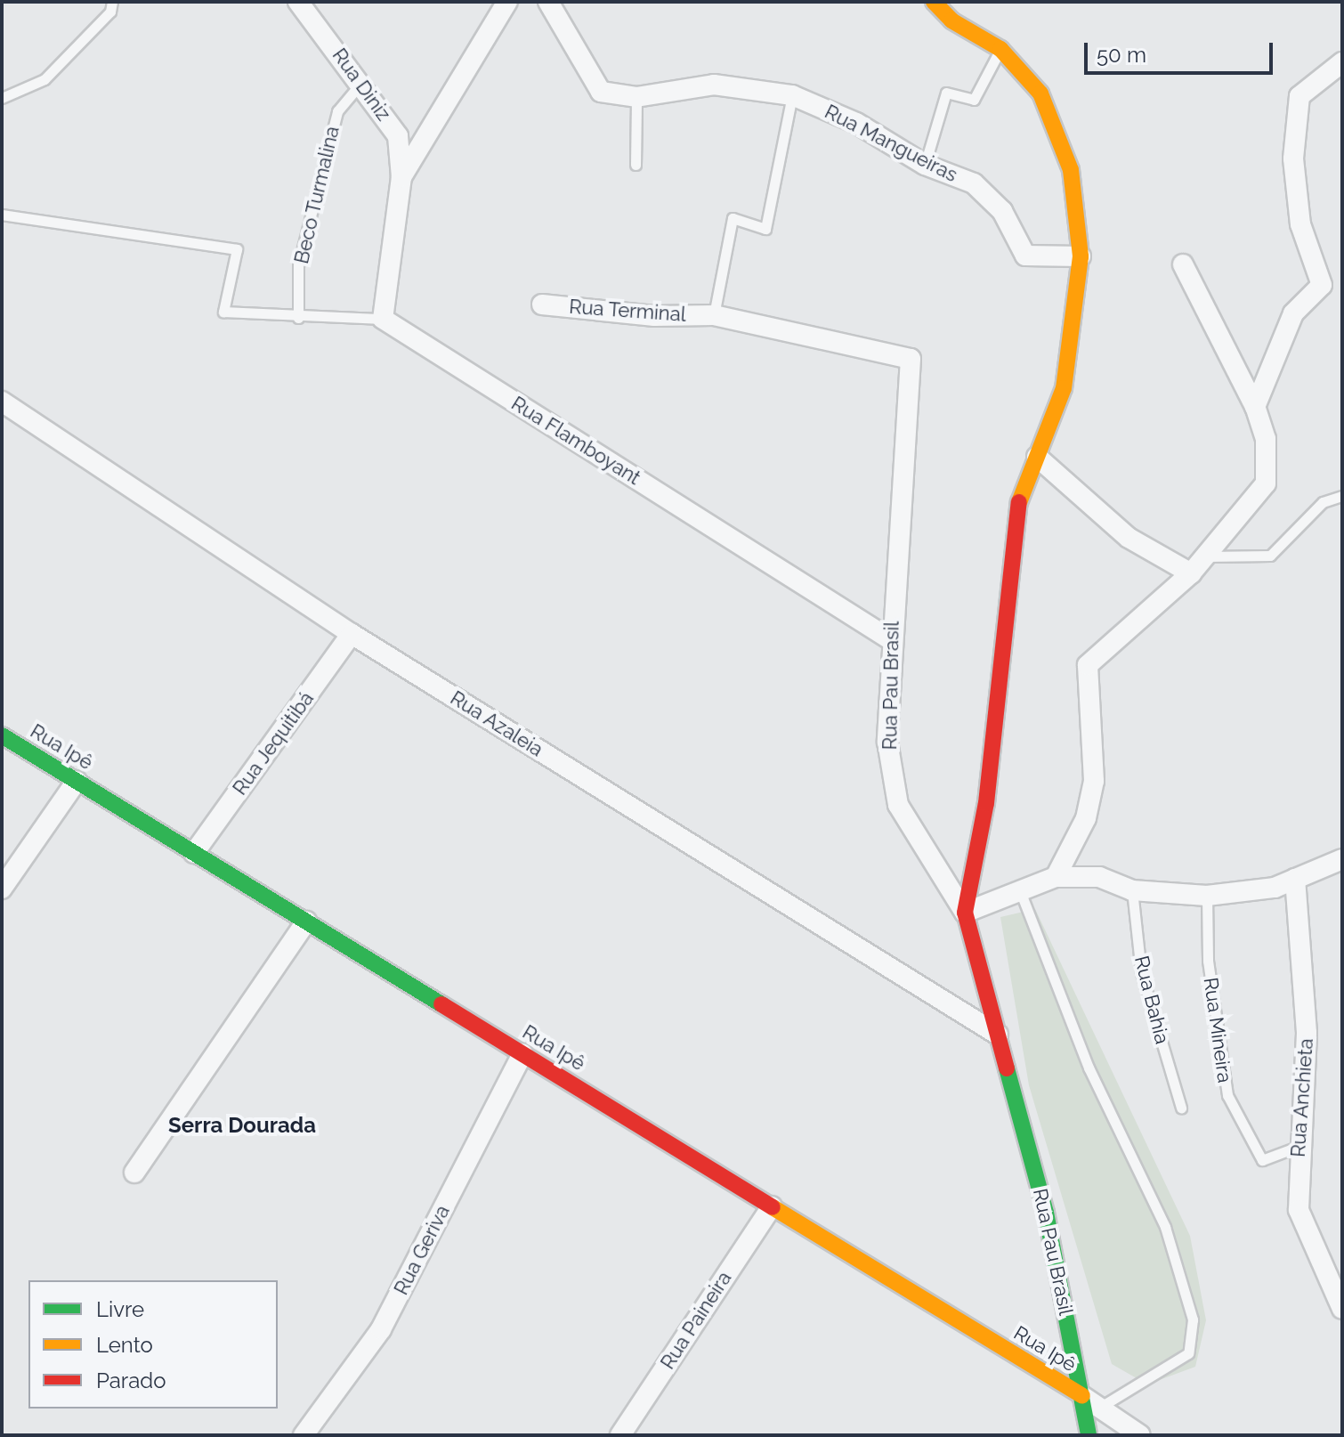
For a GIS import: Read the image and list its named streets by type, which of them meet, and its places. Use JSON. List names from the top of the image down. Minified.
{"streets":{"street":["Rua Diniz","Rua Mangueiras","Rua Terminal","Rua Flamboyant","Rua Pau Brasil","Rua Azaleia","Rua Jequitibá","Rua Ipê","Rua Anchieta","Rua Geriva","Rua Paineira"],"lane":["Beco Turmalina","Rua Bahia","Rua Mineira"]},"crossings":[["Rua Diniz","Beco Turmalina"],["Rua Terminal","Rua Pau Brasil"],["Rua Flamboyant","Rua Pau Brasil"],["Rua Pau Brasil","Rua Azaleia"],["Rua Pau Brasil","Rua Ipê"],["Rua Azaleia","Rua Jequitibá"],["Rua Jequitibá","Rua Ipê"],["Rua Ipê","Rua Geriva"],["Rua Ipê","Rua Paineira"],["Rua Mineira","Rua Anchieta"]],"districts":["Serra Dourada"],"legend":["Livre","Lento","Parado"],"scale_bar":"50 m"}
